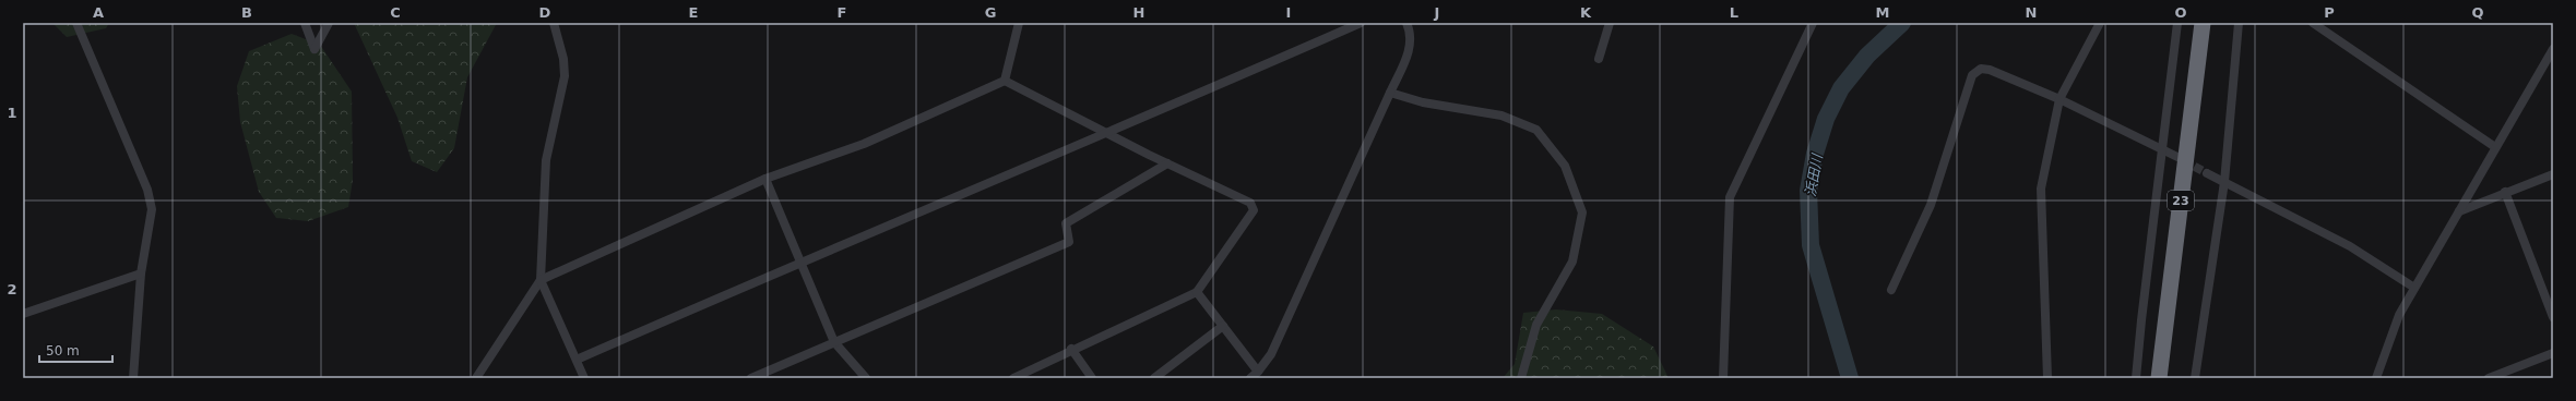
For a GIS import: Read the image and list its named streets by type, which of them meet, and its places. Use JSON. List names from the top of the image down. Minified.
{"streets":{"highway":["23"]},"water":["浜田川"],"scale_bar":"50 m","grid":{"columns":["A","B","C","D","E","F","G","H","I","J","K","L","M","N","O","P","Q"],"rows":["1","2"]}}
